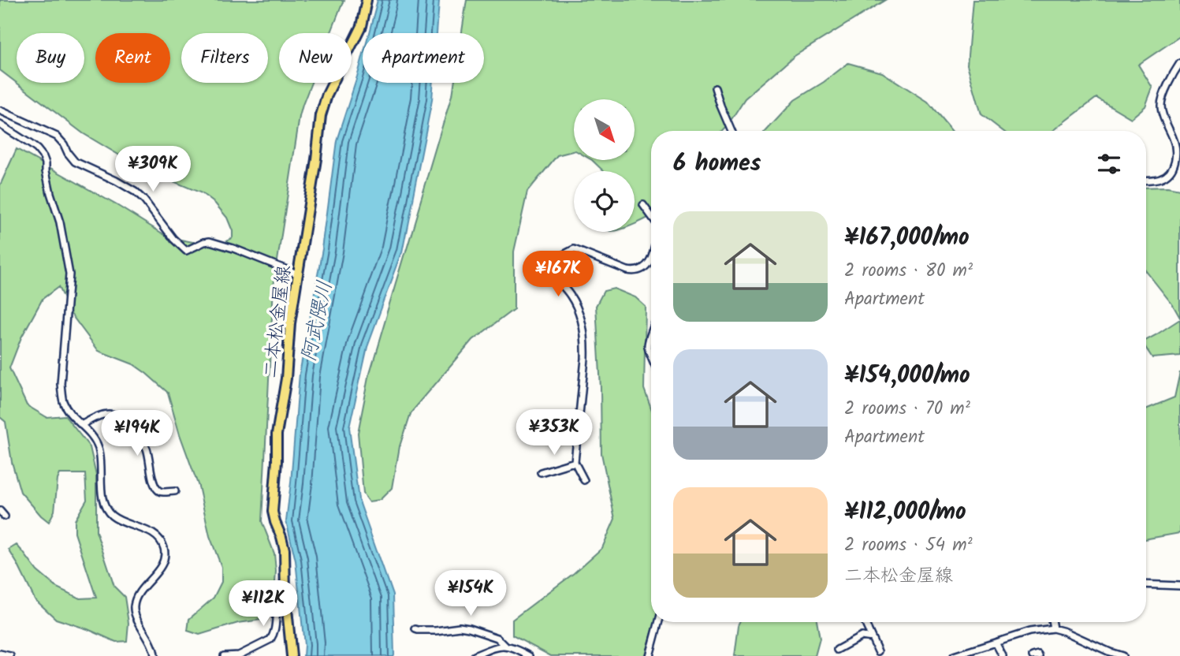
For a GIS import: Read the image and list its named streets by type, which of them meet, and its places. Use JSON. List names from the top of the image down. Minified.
{"streets":{"main road":["二本松金屋線"]},"water":["阿武隈川"],"north":"bottom right","page":{"chip":["Buy","Rent","Filters","New","Apartment"],"heading":"6 homes","price":["¥309K","¥167K","¥353K","¥194K","¥154K","¥112K"],"list":[{"name":"¥167,000/mo","note":"2 rooms · 80 m² · Apartment"},{"name":"¥154,000/mo","note":"2 rooms · 70 m² · Apartment"},{"name":"¥112,000/mo","note":"2 rooms · 54 m² · 二本松金屋線"}]}}
